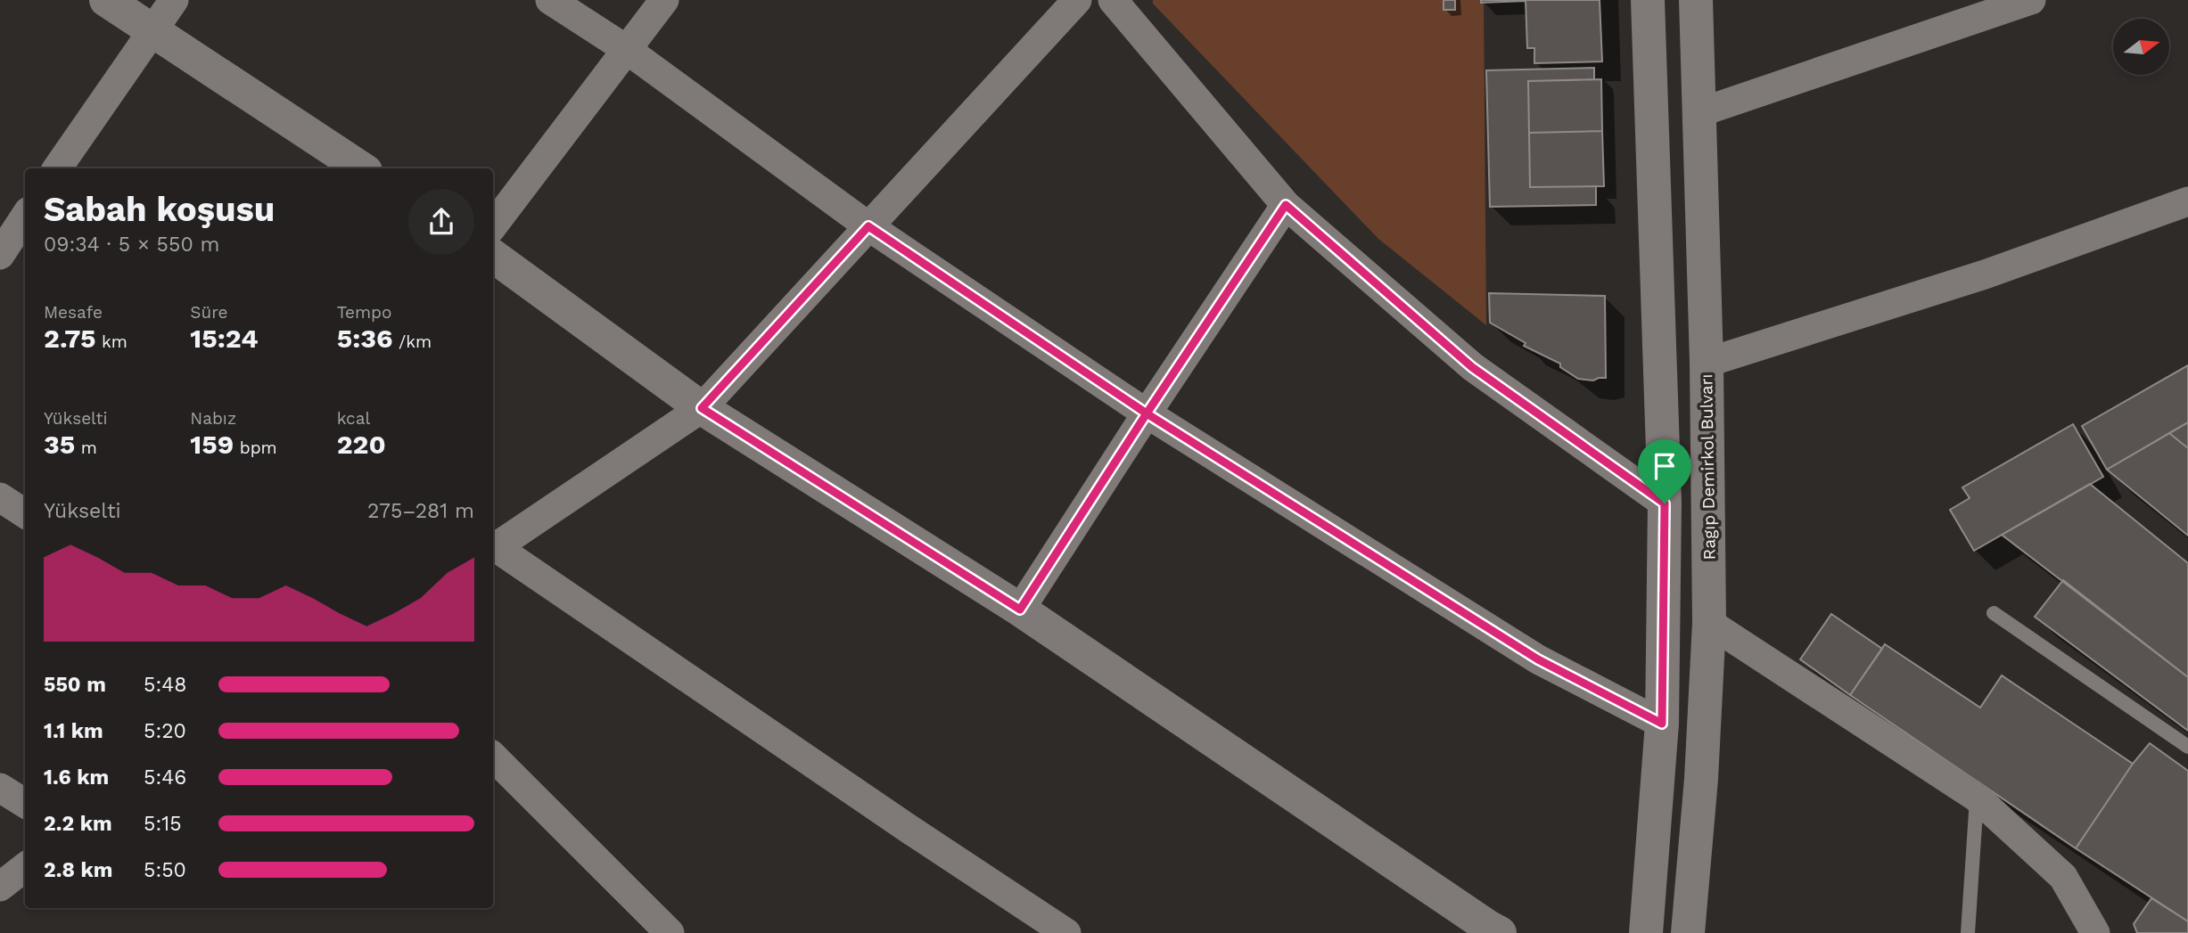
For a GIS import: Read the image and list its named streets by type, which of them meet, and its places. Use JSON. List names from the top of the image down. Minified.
{"streets":{"main road":["Ragıp Demirkol Bulvarı"]},"north":"right","page":{"heading":["Sabah koşusu","09:34 · 5 × 550 m"],"stats":[["Mesafe","2.75 km"],["Süre","15:24"],["Tempo","5:36 /km"],["Yükselti","35 m"],["Nabız","159 bpm"],["kcal","220"]],"chart":["Yükselti","275–281 m"],"list":[{"name":"550 m","note":"5:48"},{"name":"1.1 km","note":"5:20"},{"name":"1.6 km","note":"5:46"},{"name":"2.2 km","note":"5:15"},{"name":"2.8 km","note":"5:50"}]}}
